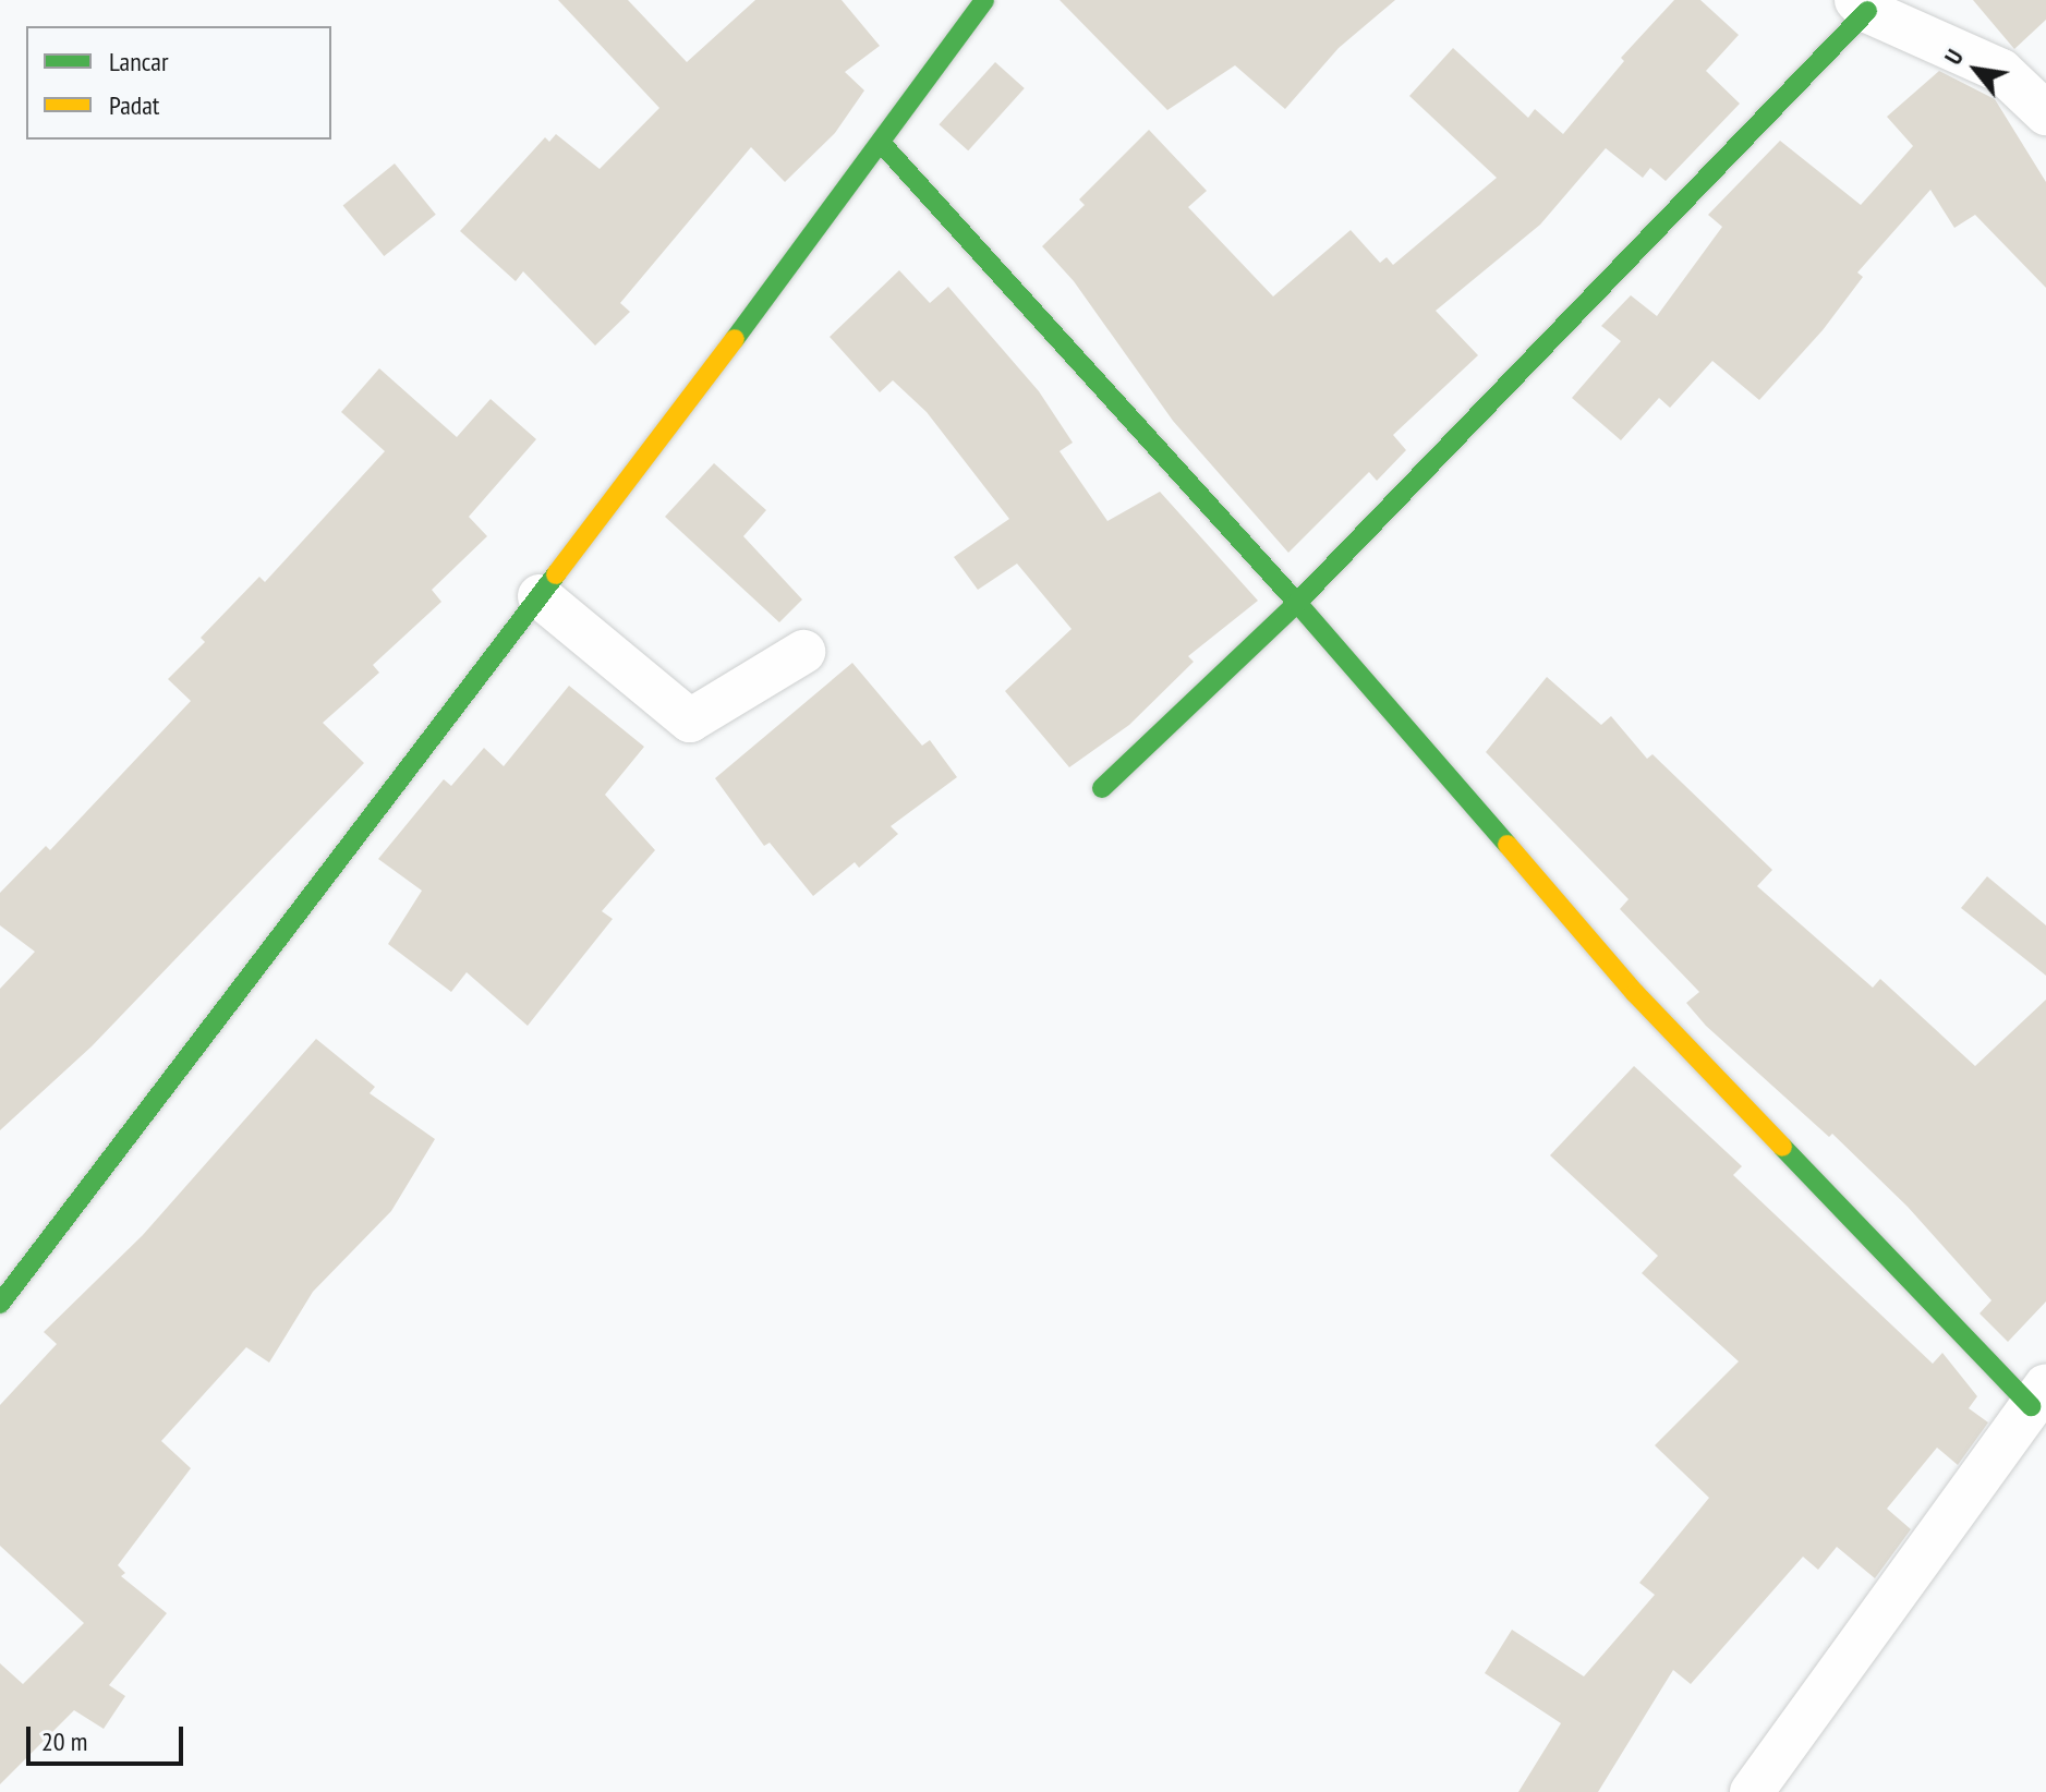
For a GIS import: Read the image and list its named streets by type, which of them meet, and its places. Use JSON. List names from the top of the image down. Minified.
{"legend":["Lancar","Padat"],"scale_bar":"20 m","north":"top left"}
